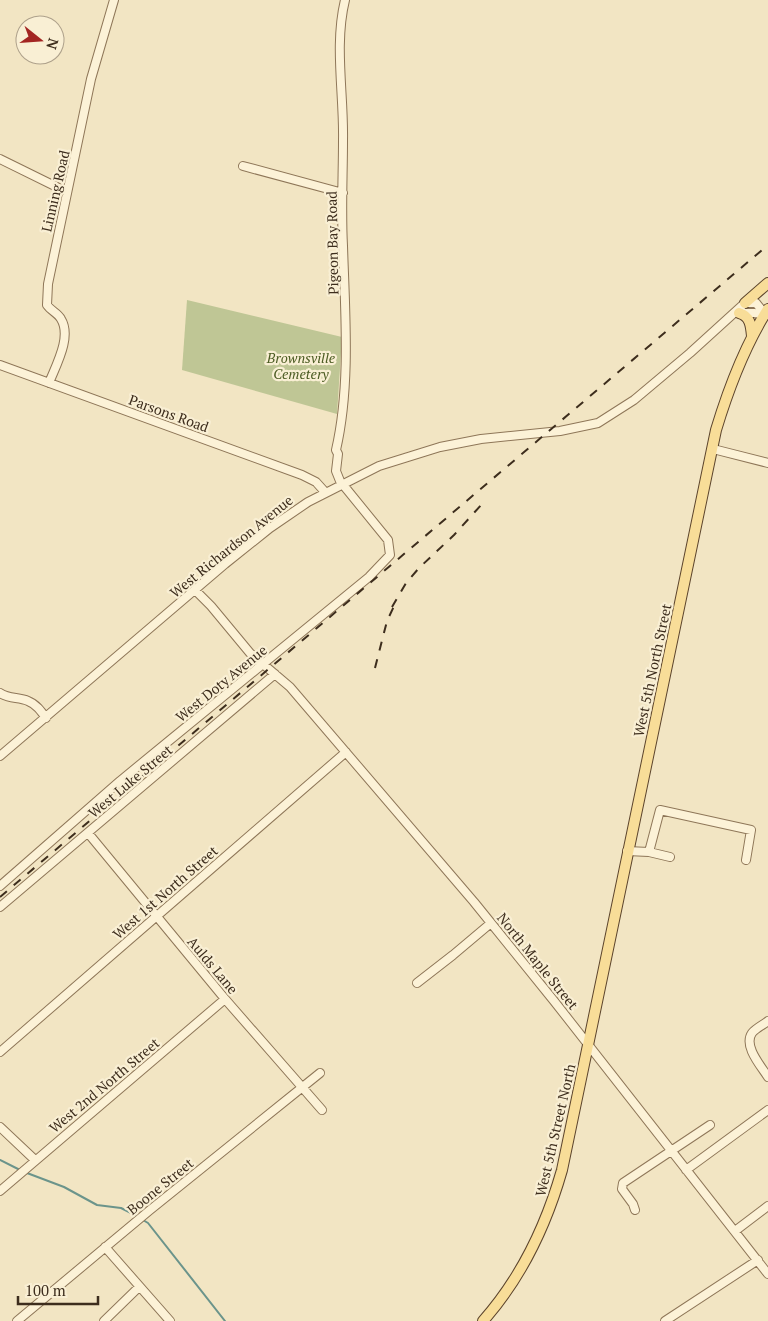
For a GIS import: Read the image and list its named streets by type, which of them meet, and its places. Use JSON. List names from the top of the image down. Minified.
{"streets":{"main road":["West 5th North Street","West 5th Street North"],"street":["Linning Road","Pigeon Bay Road","Parsons Road","West Richardson Avenue","West Doty Avenue","West Luke Street","West 1st North Street","North Maple Street","Aulds Lane","West 2nd North Street","Boone Street"]},"crossings":[["Linning Road","Parsons Road"],["Pigeon Bay Road","West Richardson Avenue"],["Pigeon Bay Road","West Doty Avenue"],["Parsons Road","West Richardson Avenue"],["West Richardson Avenue","West Doty Avenue"],["West Richardson Avenue","North Maple Street"],["West 5th North Street","North Maple Street"],["West 5th North Street","West 5th Street North"],["West Doty Avenue","North Maple Street"],["West Luke Street","North Maple Street"],["West Luke Street","Aulds Lane"],["West 1st North Street","North Maple Street"],["West 1st North Street","Aulds Lane"],["North Maple Street","West 5th Street North"],["Aulds Lane","West 2nd North Street"],["Aulds Lane","Boone Street"]],"parks":["Brownsville Cemetery"],"scale_bar":"100 m","north":"right"}
